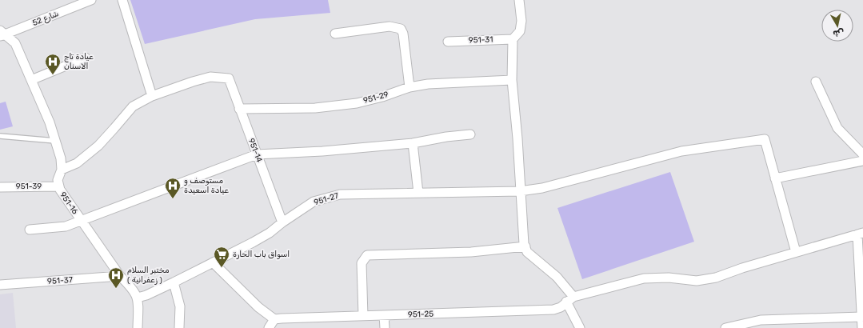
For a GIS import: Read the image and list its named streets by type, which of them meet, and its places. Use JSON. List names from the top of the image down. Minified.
{"streets":{"street":["شارع 52","951-31","951-29","951-14","951-39","951-27","951-16","951-37","951-25"]},"crossings":[["شارع 52","951-16"],["951-29","951-14"],["951-14","951-27"],["951-39","951-16"],["951-27","951-16"],["951-16","951-37"]],"places":{"hospital":["عيادة تاج الاسنان","مستوصف و عيادة اسعيدة","مختبر السلام ( زعفرانية )"],"supermarket":["اسواق باب الحارة"]},"north":"bottom"}
